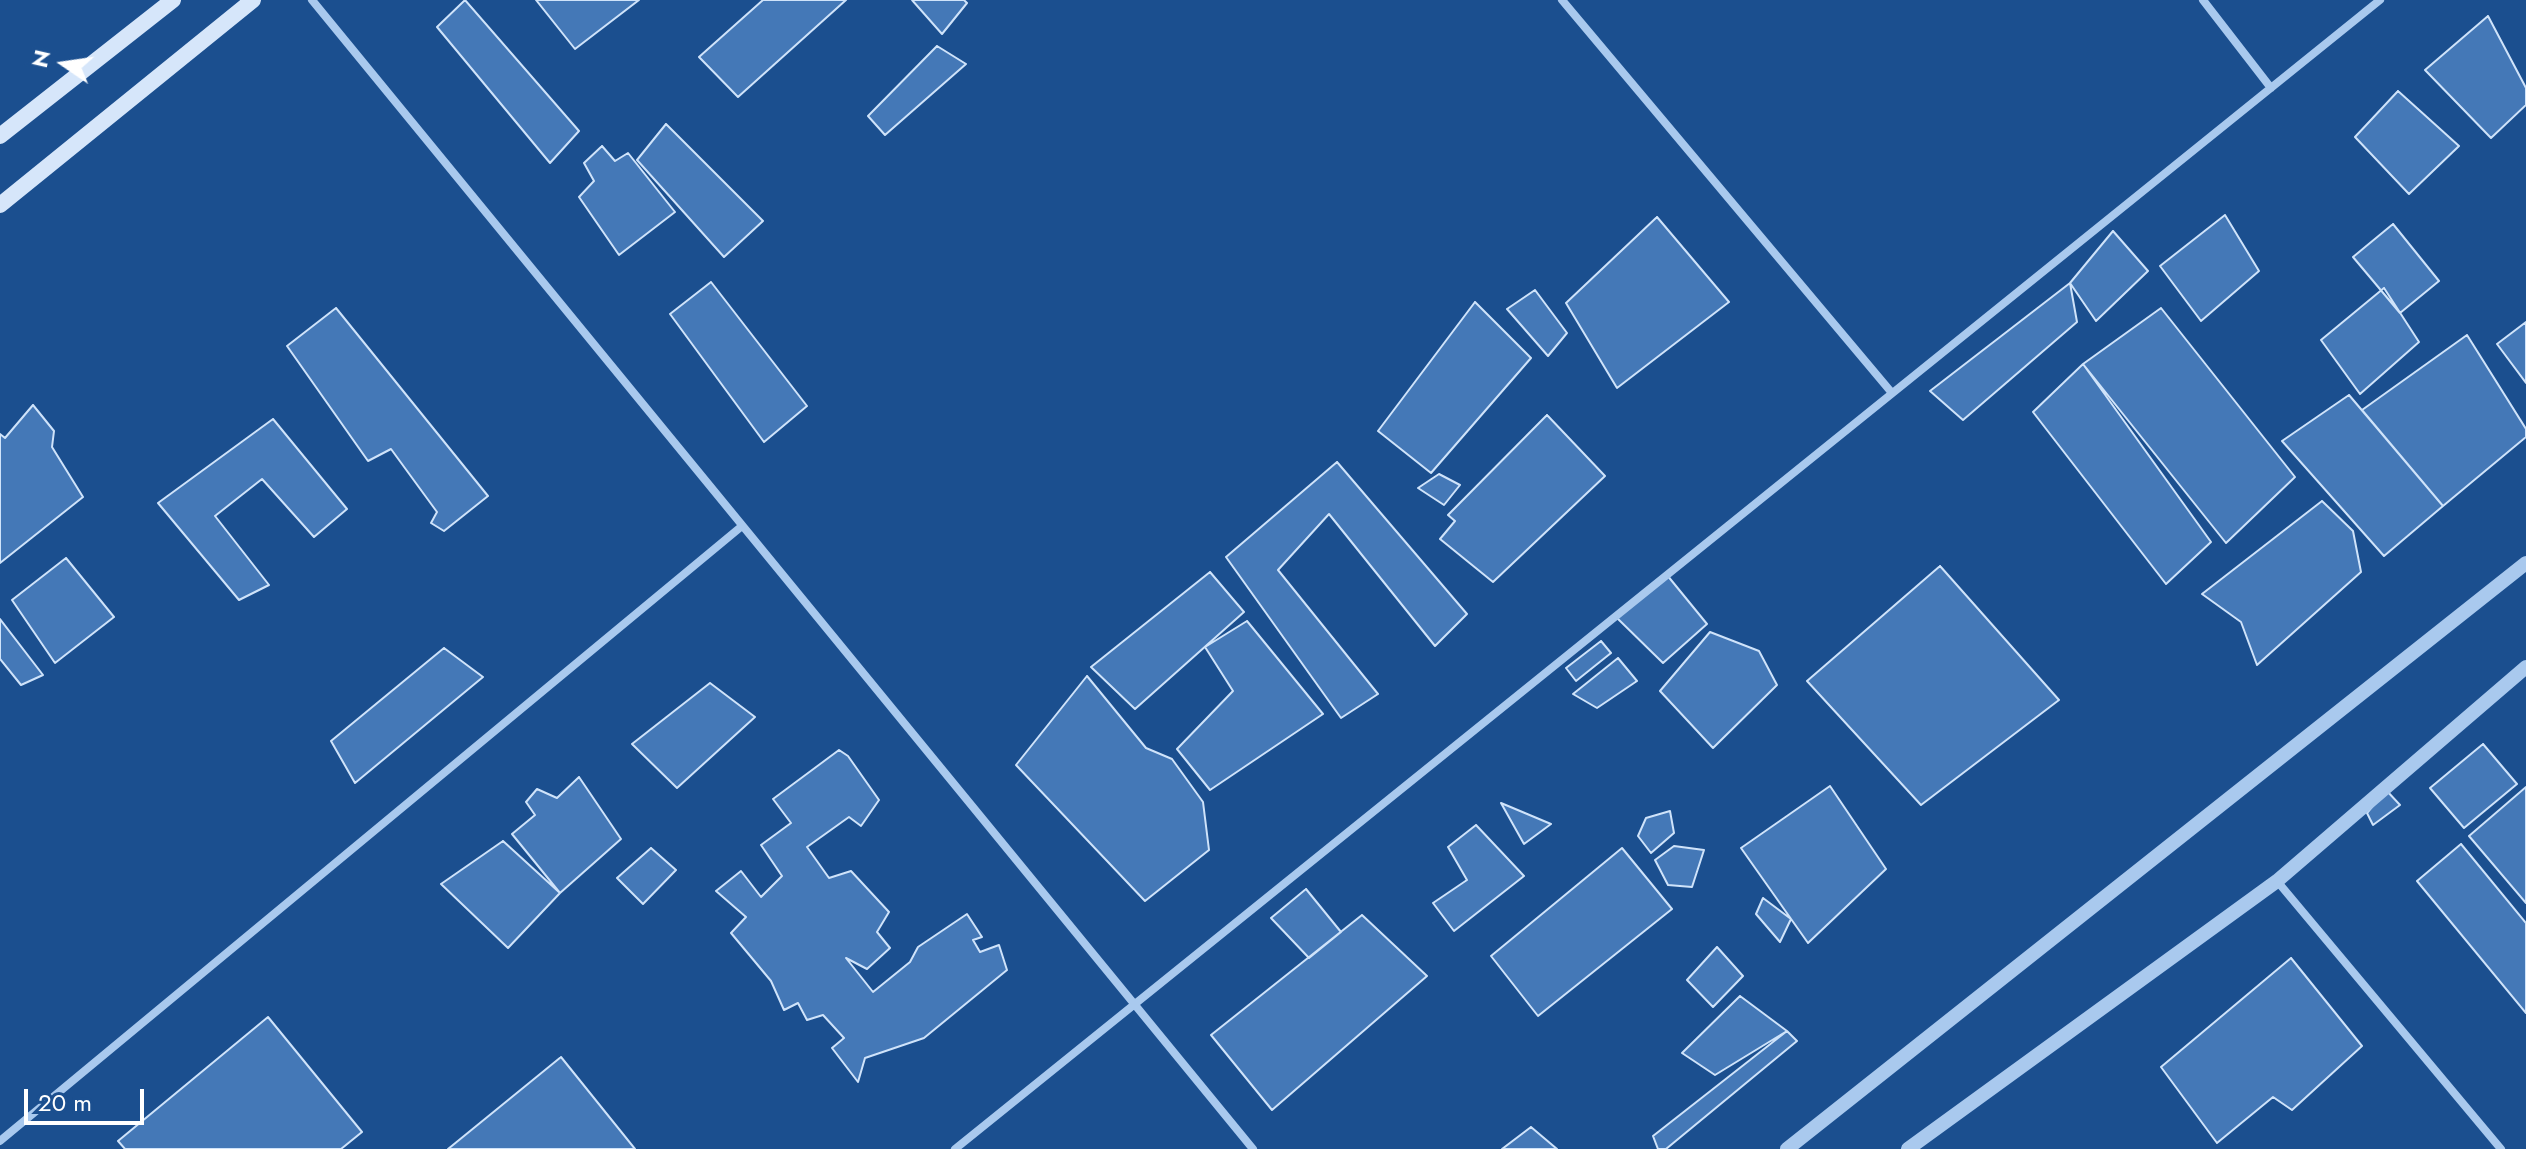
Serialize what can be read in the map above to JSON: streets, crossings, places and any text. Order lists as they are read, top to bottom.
{
  "scale_bar": "20 m",
  "north": "left"
}
